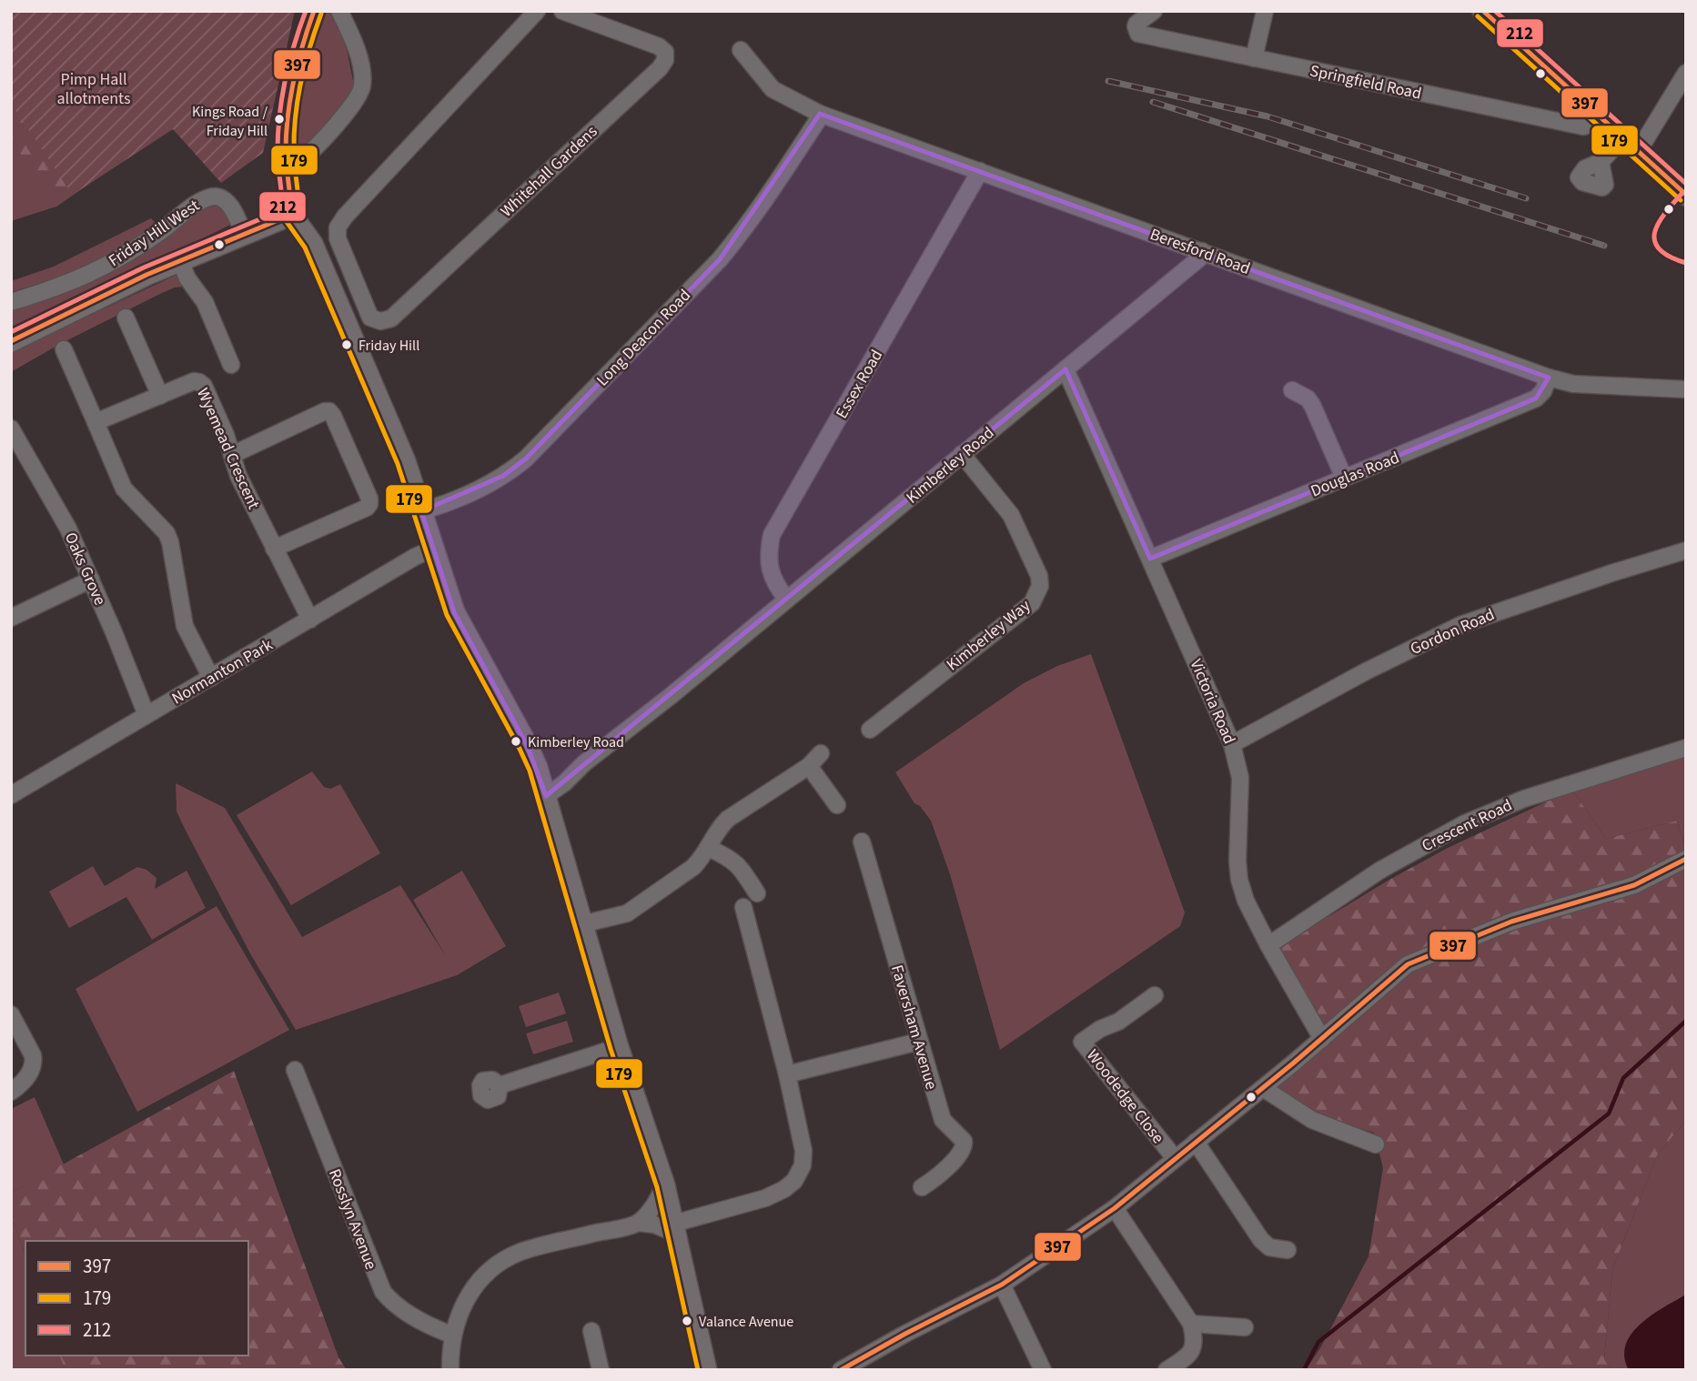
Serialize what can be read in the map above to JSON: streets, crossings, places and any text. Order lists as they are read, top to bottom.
{
  "streets": {
    "street": [
      "Springfield Road",
      "Whitehall Gardens",
      "Friday Hill West",
      "Beresford Road",
      "Long Deacon Road",
      "Essex Road",
      "Wyemead Crescent",
      "Kimberley Road",
      "Douglas Road",
      "Oaks Grove",
      "Gordon Road",
      "Kimberley Way",
      "Normanton Park",
      "Victoria Road",
      "Crescent Road",
      "Faversham Avenue",
      "Woodedge Close",
      "Rosslyn Avenue"
    ]
  },
  "crossings": [
    ["Beresford Road", "Long Deacon Road"],
    ["Beresford Road", "Essex Road"],
    ["Beresford Road", "Kimberley Road"],
    ["Beresford Road", "Douglas Road"],
    ["Essex Road", "Kimberley Road"],
    ["Wyemead Crescent", "Normanton Park"],
    ["Kimberley Road", "Kimberley Way"],
    ["Kimberley Road", "Victoria Road"],
    ["Douglas Road", "Victoria Road"],
    ["Oaks Grove", "Normanton Park"],
    ["Gordon Road", "Victoria Road"],
    ["Victoria Road", "Crescent Road"]
  ],
  "parks": ["Pimp Hall allotments"],
  "places": [
    "Kings Road / Friday Hill",
    "Friday Hill",
    "Kimberley Road",
    "Valance Avenue"
  ],
  "lines": ["transit line 397", "transit line 212", "transit line 179"],
  "legend": ["397", "179", "212"]
}
